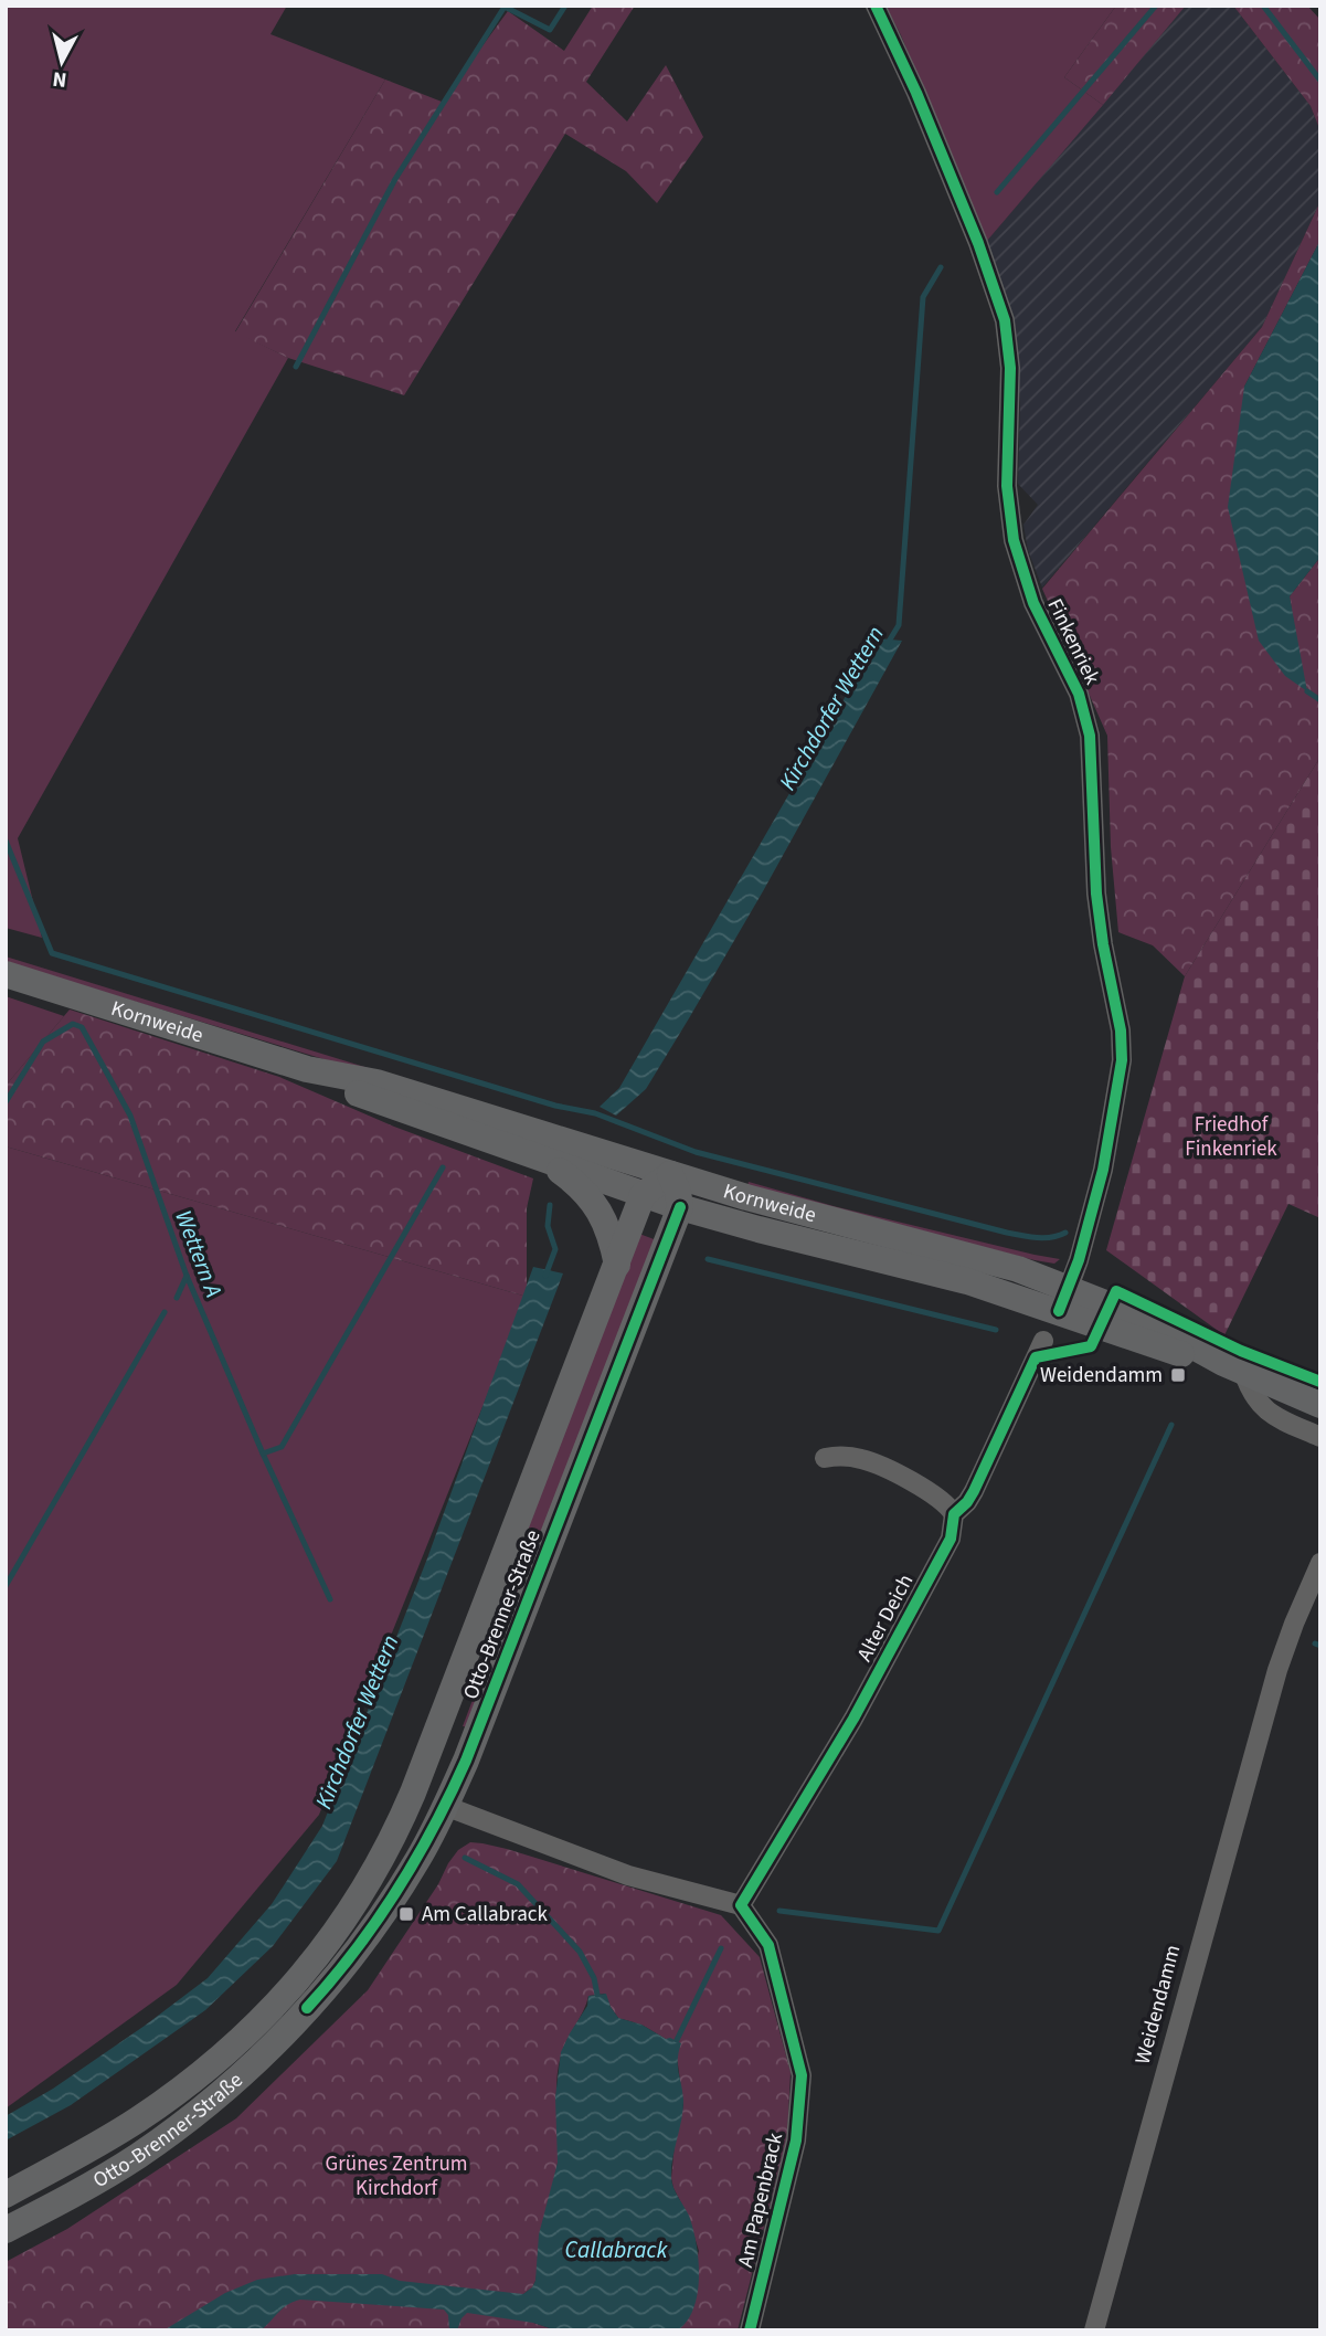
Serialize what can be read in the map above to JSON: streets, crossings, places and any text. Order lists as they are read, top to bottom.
{
  "streets": {
    "main road": ["Kornweide", "Otto-Brenner-Straße"],
    "street": [
      "Finkenriek",
      "Alter Deich",
      "Weidendamm",
      "Am Papenbrack"
    ]
  },
  "crossings": [
    ["Finkenriek", "Kornweide"],
    ["Kornweide", "Otto-Brenner-Straße"],
    ["Alter Deich", "Am Papenbrack"]
  ],
  "water": ["Kirchdorfer Wettern", "Wettern A", "Callabrack"],
  "parks": ["Friedhof Finkenriek", "Grünes Zentrum Kirchdorf"],
  "places": {
    "transit": ["Weidendamm", "Am Callabrack"]
  },
  "north": "bottom"
}
